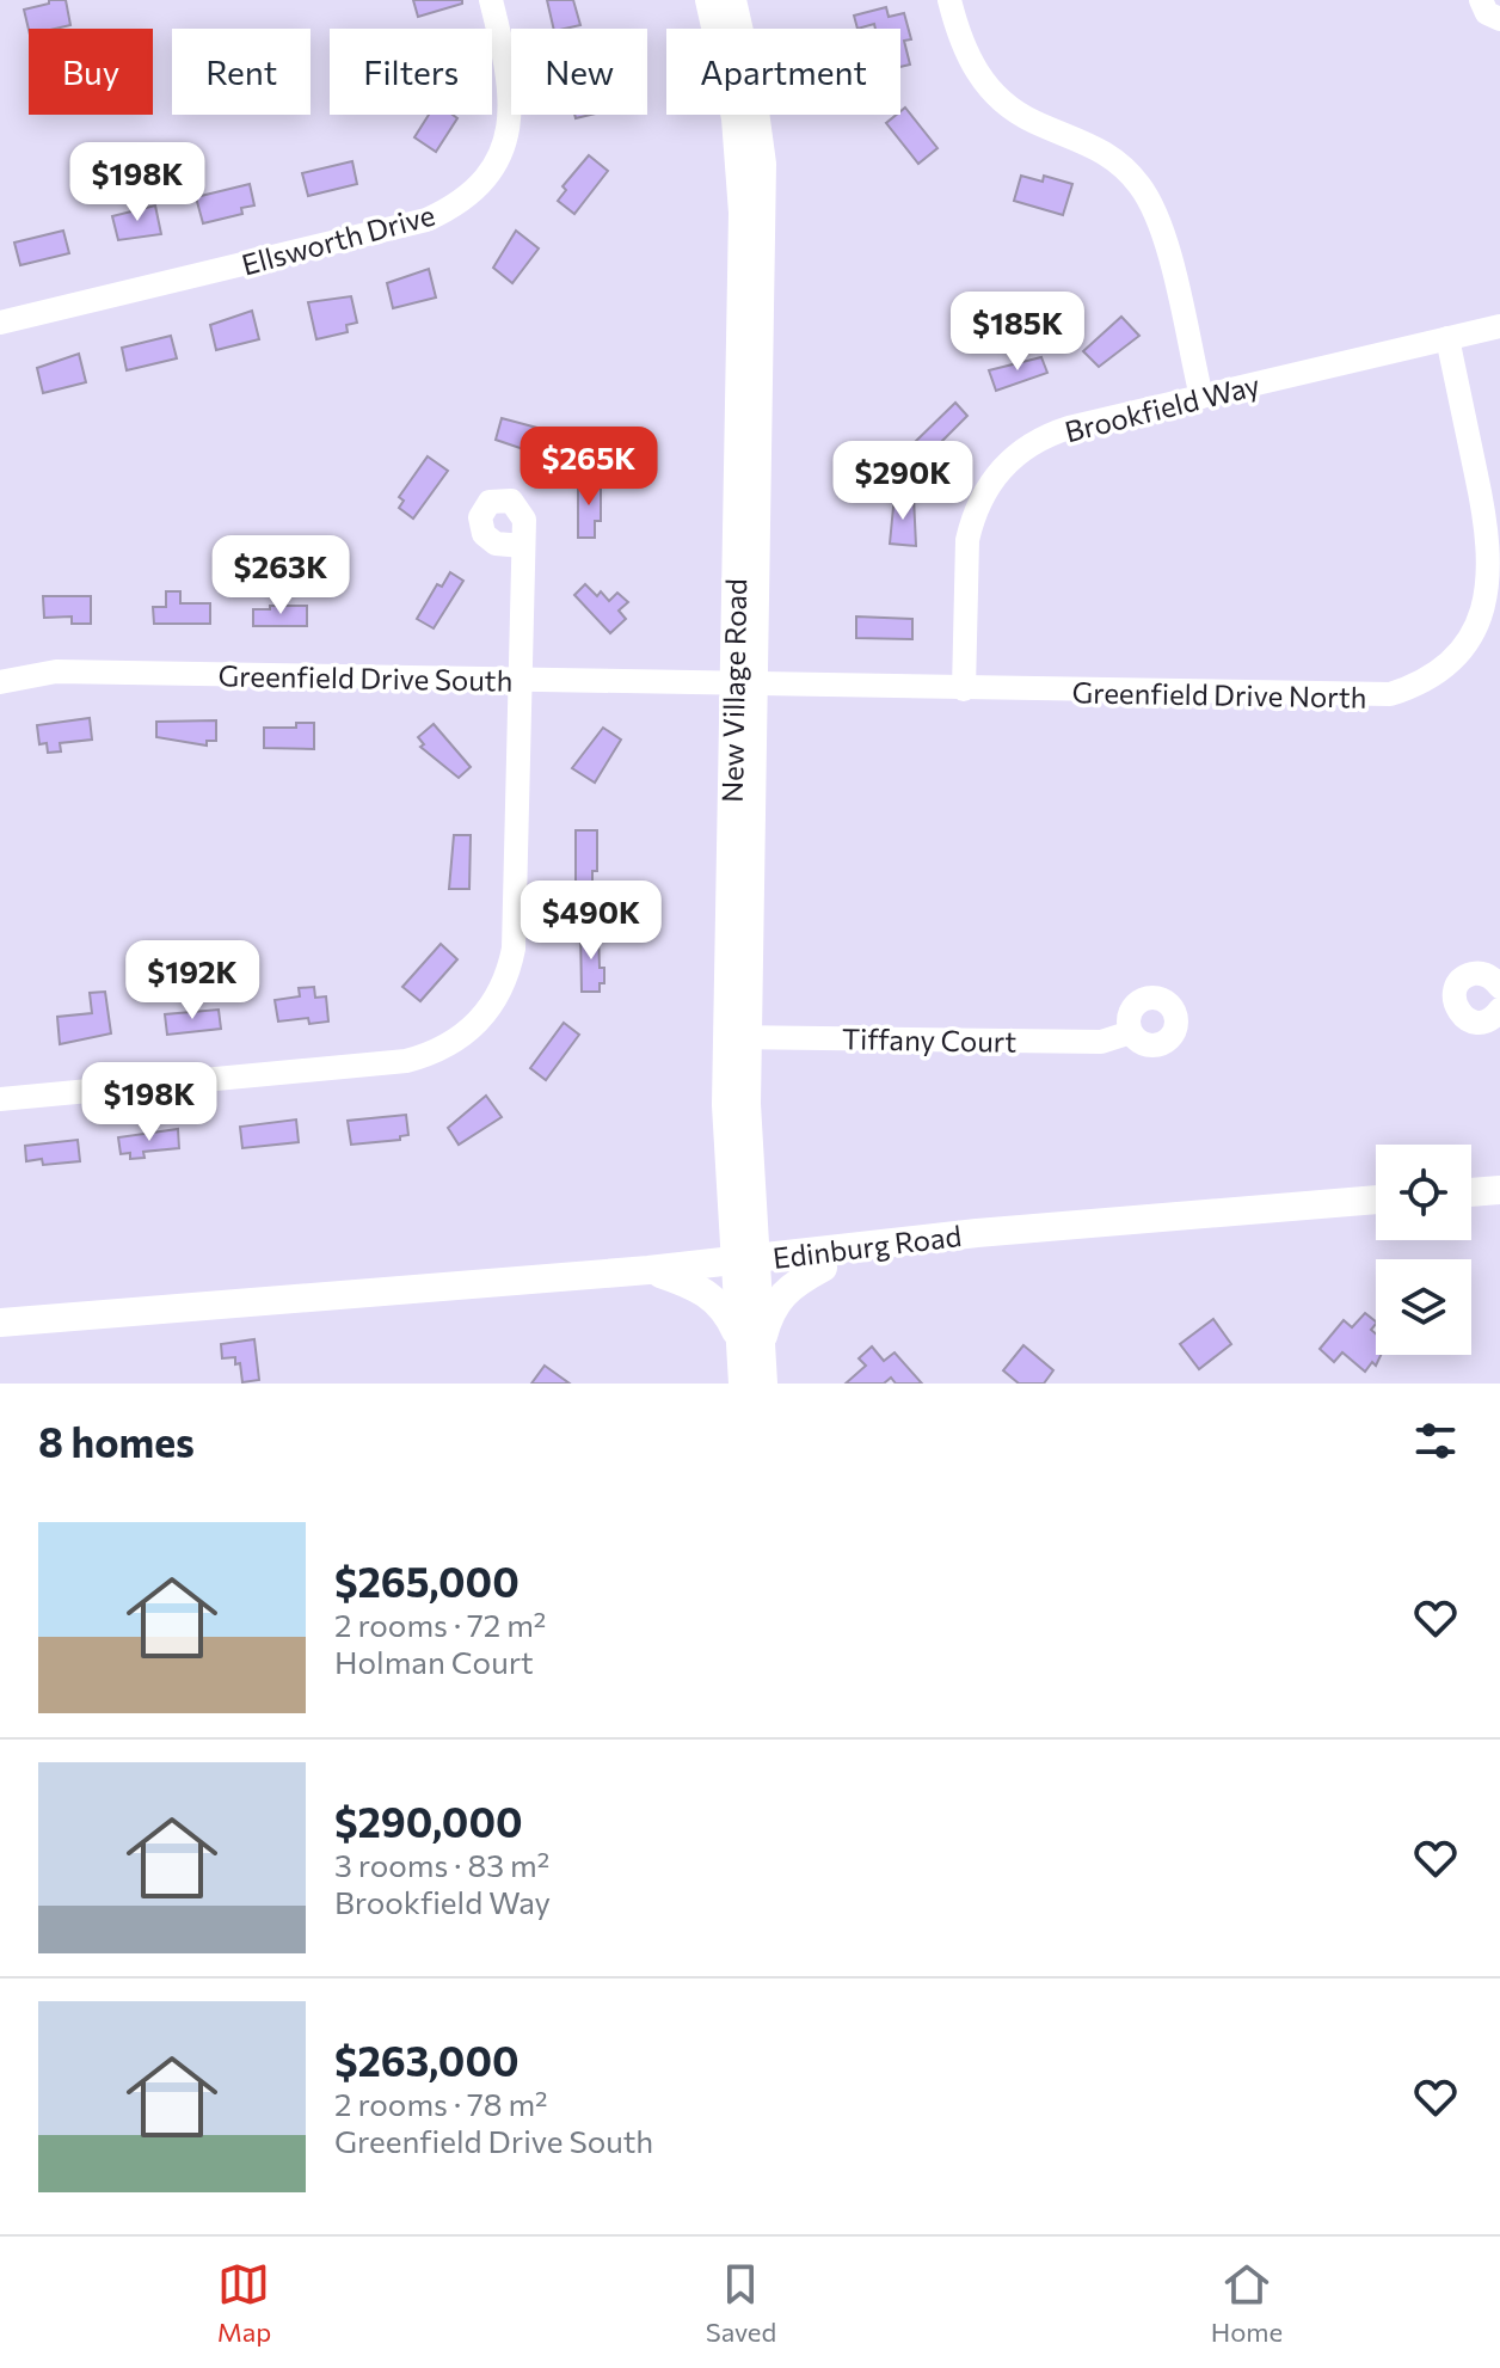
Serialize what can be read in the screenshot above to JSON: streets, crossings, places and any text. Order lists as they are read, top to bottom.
{
  "streets": {
    "main road": ["New Village Road", "Edinburg Road"],
    "street": [
      "Ellsworth Drive",
      "Brookfield Way",
      "Greenfield Drive South",
      "Greenfield Drive North",
      "Tiffany Court"
    ]
  },
  "crossings": [
    ["Brookfield Way", "Greenfield Drive North"],
    ["Greenfield Drive South", "New Village Road"],
    ["Greenfield Drive South", "Greenfield Drive North"],
    ["New Village Road", "Greenfield Drive North"],
    ["New Village Road", "Tiffany Court"],
    ["New Village Road", "Edinburg Road"]
  ],
  "page": {
    "chip": [
      "Buy",
      "Rent",
      "Filters",
      "New",
      "Apartment"
    ],
    "price": [
      "$198K",
      "$185K",
      "$265K",
      "$290K",
      "$263K",
      "$490K",
      "$192K",
      "$198K"
    ],
    "heading": "8 homes",
    "list": [
      {
        "name": "$265,000",
        "note": "2 rooms · 72 m² · Holman Court"
      },
      {
        "name": "$290,000",
        "note": "3 rooms · 83 m² · Brookfield Way"
      },
      {
        "name": "$263,000",
        "note": "2 rooms · 78 m² · Greenfield Drive South"
      }
    ],
    "tabs": ["Map", "Saved", "Home"]
  }
}
